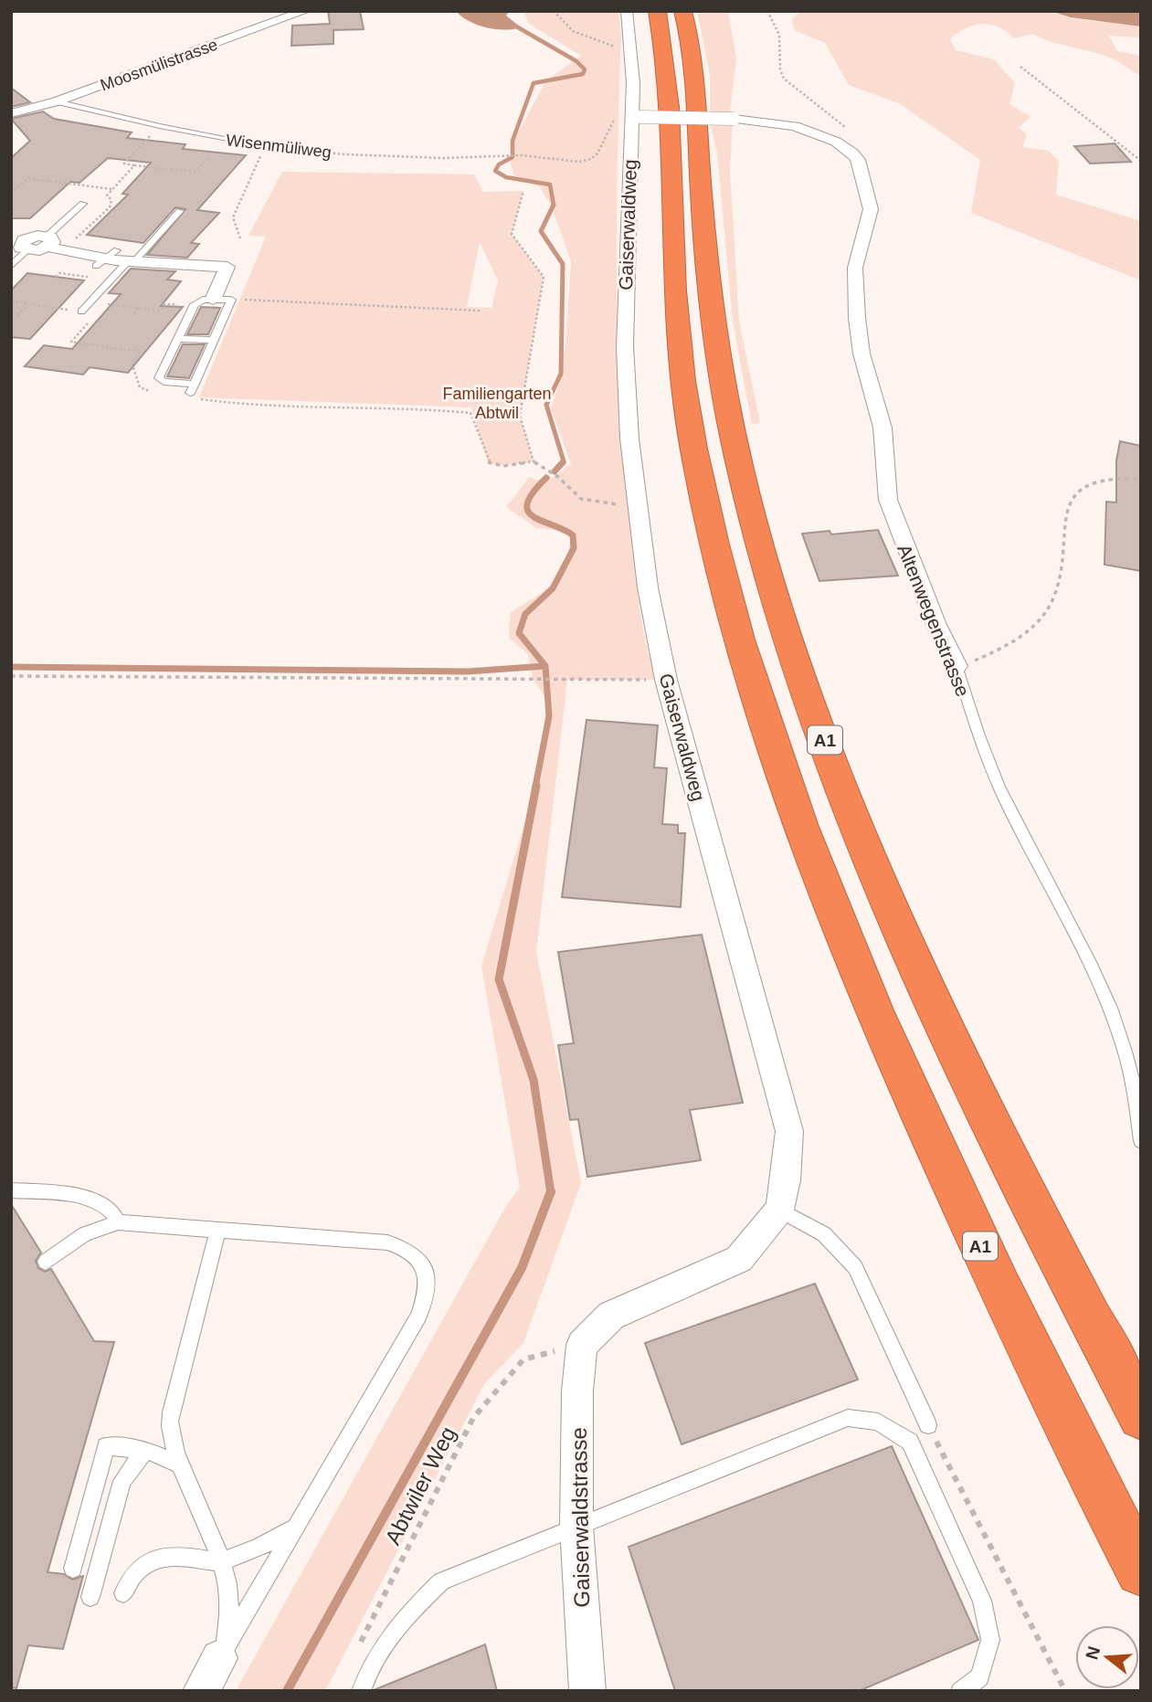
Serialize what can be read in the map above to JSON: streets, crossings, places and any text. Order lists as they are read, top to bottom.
{
  "streets": {
    "highway": ["A1"],
    "street": [
      "Moosmülistrasse",
      "Gaiserwaldweg",
      "Altenwegenstrasse",
      "Gaiserwaldstrasse"
    ],
    "lane": ["Wisenmüliweg"],
    "path": ["Abtwiler Weg"]
  },
  "crossings": [
    ["Moosmülistrasse", "Wisenmüliweg"],
    ["Wisenmüliweg", "Gaiserwaldweg"],
    ["Gaiserwaldweg", "Abtwiler Weg"],
    ["Gaiserwaldweg", "Gaiserwaldstrasse"],
    ["Abtwiler Weg", "Gaiserwaldstrasse"]
  ],
  "parks": ["Familiengarten Abtwil"],
  "north": "left"
}
